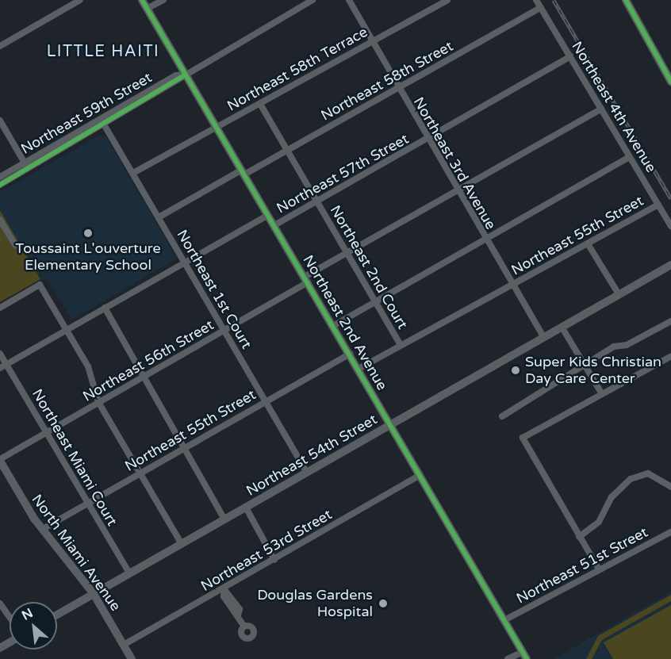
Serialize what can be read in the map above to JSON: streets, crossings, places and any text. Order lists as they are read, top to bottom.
{
  "streets": {
    "main road": ["Northeast 2nd Avenue", "Northeast 54th Street", "North Miami Avenue"],
    "street": [
      "Northeast 58th Terrace",
      "Northeast 58th Street",
      "Northeast 4th Avenue",
      "Northeast 59th Street",
      "Northeast 3rd Avenue",
      "Northeast 57th Street",
      "Northeast 55th Street",
      "Northeast 2nd Court",
      "Northeast 1st Court",
      "Northeast 56th Street",
      "Northeast Miami Court",
      "Northeast 53rd Street",
      "Northeast 51st Street"
    ]
  },
  "crossings": [
    ["Northeast 58th Terrace", "Northeast 3rd Avenue"],
    ["Northeast 58th Terrace", "Northeast 2nd Court"],
    ["Northeast 58th Terrace", "Northeast 1st Court"],
    ["Northeast 58th Terrace", "Northeast 2nd Avenue"],
    ["Northeast 58th Street", "Northeast 4th Avenue"],
    ["Northeast 58th Street", "Northeast 3rd Avenue"],
    ["Northeast 58th Street", "Northeast 2nd Court"],
    ["Northeast 58th Street", "Northeast 1st Court"],
    ["Northeast 58th Street", "Northeast 2nd Avenue"],
    ["Northeast 4th Avenue", "Northeast 57th Street"],
    ["Northeast 4th Avenue", "Northeast 55th Street"],
    ["Northeast 4th Avenue", "Northeast 56th Street"],
    ["Northeast 59th Street", "Northeast 1st Court"],
    ["Northeast 59th Street", "Northeast 2nd Avenue"],
    ["Northeast 3rd Avenue", "Northeast 57th Street"],
    ["Northeast 3rd Avenue", "Northeast 55th Street"],
    ["Northeast 3rd Avenue", "Northeast 56th Street"],
    ["Northeast 3rd Avenue", "Northeast 54th Street"],
    ["Northeast 57th Street", "Northeast 2nd Court"],
    ["Northeast 57th Street", "Northeast 1st Court"],
    ["Northeast 57th Street", "Northeast 2nd Avenue"],
    ["Northeast 57th Street", "Northeast Miami Court"],
    ["Northeast 55th Street", "Northeast 2nd Court"],
    ["Northeast 55th Street", "Northeast 1st Court"],
    ["Northeast 55th Street", "Northeast 2nd Avenue"],
    ["Northeast 55th Street", "Northeast Miami Court"],
    ["Northeast 55th Street", "North Miami Avenue"],
    ["Northeast 2nd Court", "Northeast 56th Street"],
    ["Northeast 1st Court", "Northeast 56th Street"],
    ["Northeast 1st Court", "Northeast 54th Street"],
    ["Northeast 2nd Avenue", "Northeast 56th Street"],
    ["Northeast 2nd Avenue", "Northeast 54th Street"],
    ["Northeast 2nd Avenue", "Northeast 53rd Street"],
    ["Northeast 2nd Avenue", "Northeast 51st Street"],
    ["Northeast 56th Street", "Northeast Miami Court"],
    ["Northeast 56th Street", "North Miami Avenue"],
    ["Northeast 54th Street", "Northeast Miami Court"],
    ["Northeast 54th Street", "North Miami Avenue"],
    ["Northeast 53rd Street", "North Miami Avenue"]
  ],
  "districts": ["LITTLE HAITI"],
  "places": ["Toussaint L'ouverture Elementary School", "Super Kids Christian Day Care Center", "Douglas Gardens Hospital"],
  "north": "top left"
}
